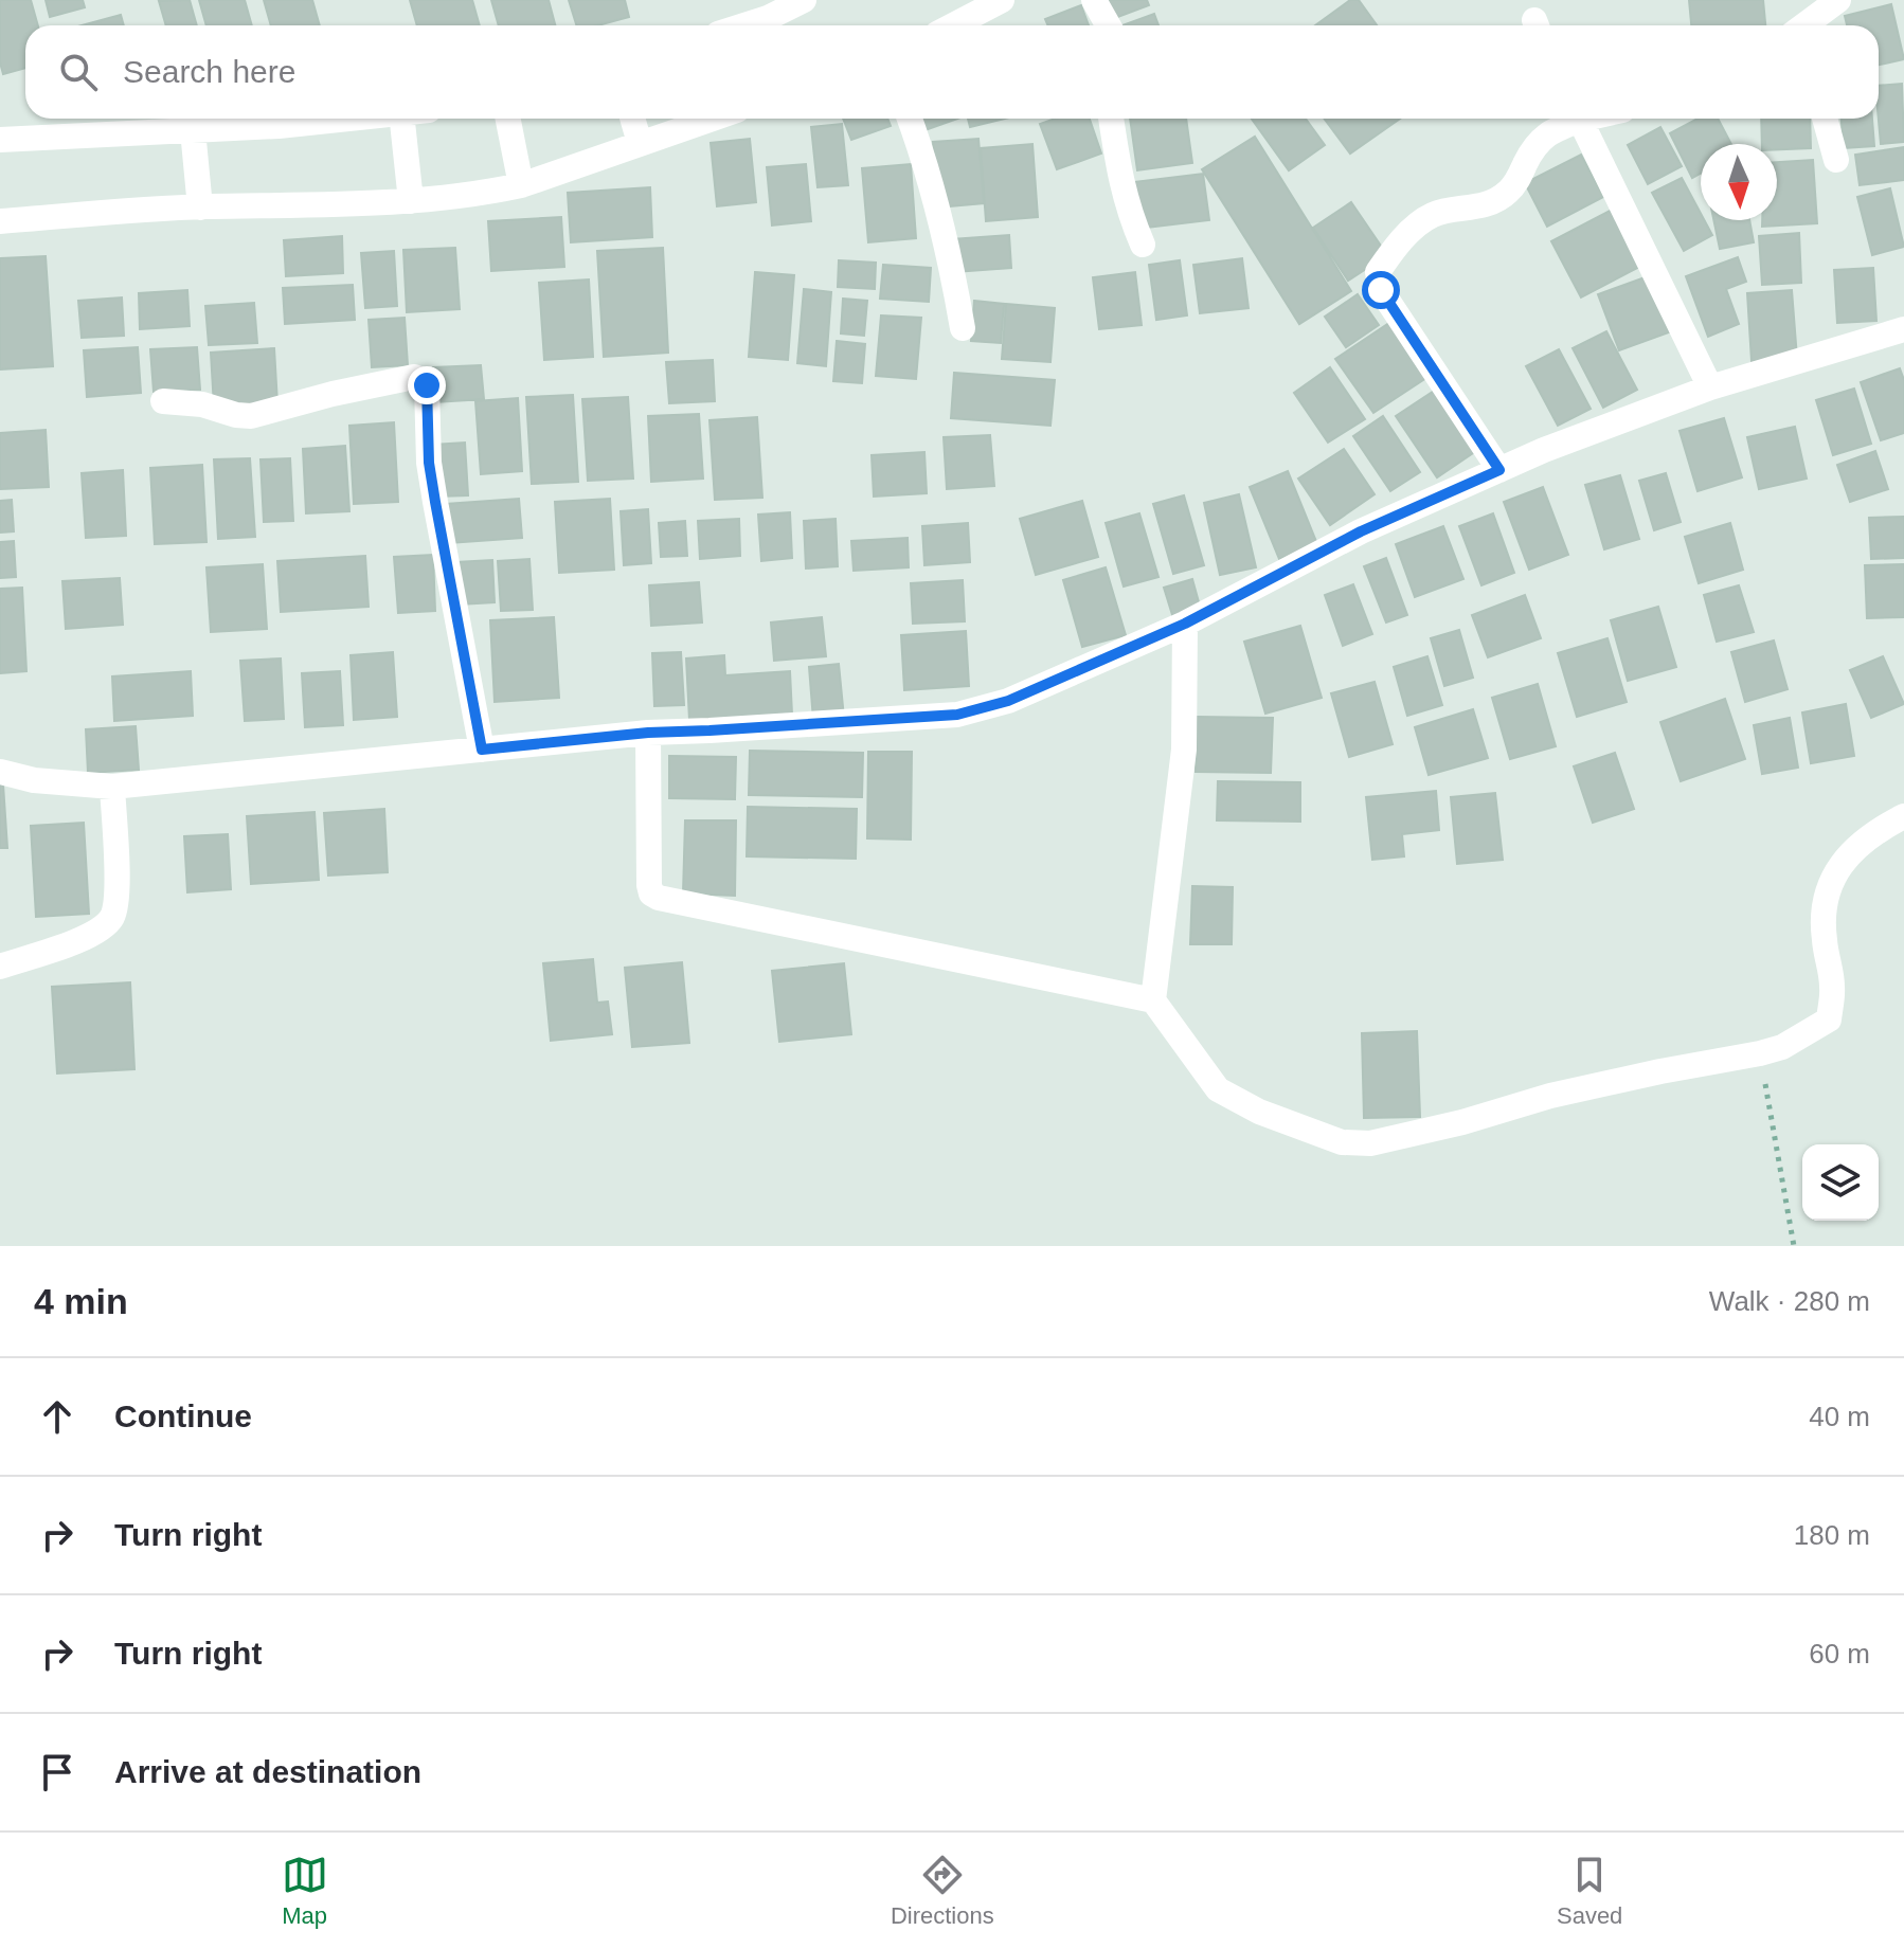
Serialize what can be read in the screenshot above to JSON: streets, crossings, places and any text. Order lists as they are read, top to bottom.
{
  "north": "bottom",
  "page": {
    "search": "Search here",
    "heading": ["4 min", "Walk · 280 m"],
    "list": [
      ["Continue", "40 m"],
      ["Turn right", "180 m"],
      ["Turn right", "60 m"],
      "Arrive at destination"
    ],
    "nav": ["Map", "Directions", "Saved"]
  }
}
